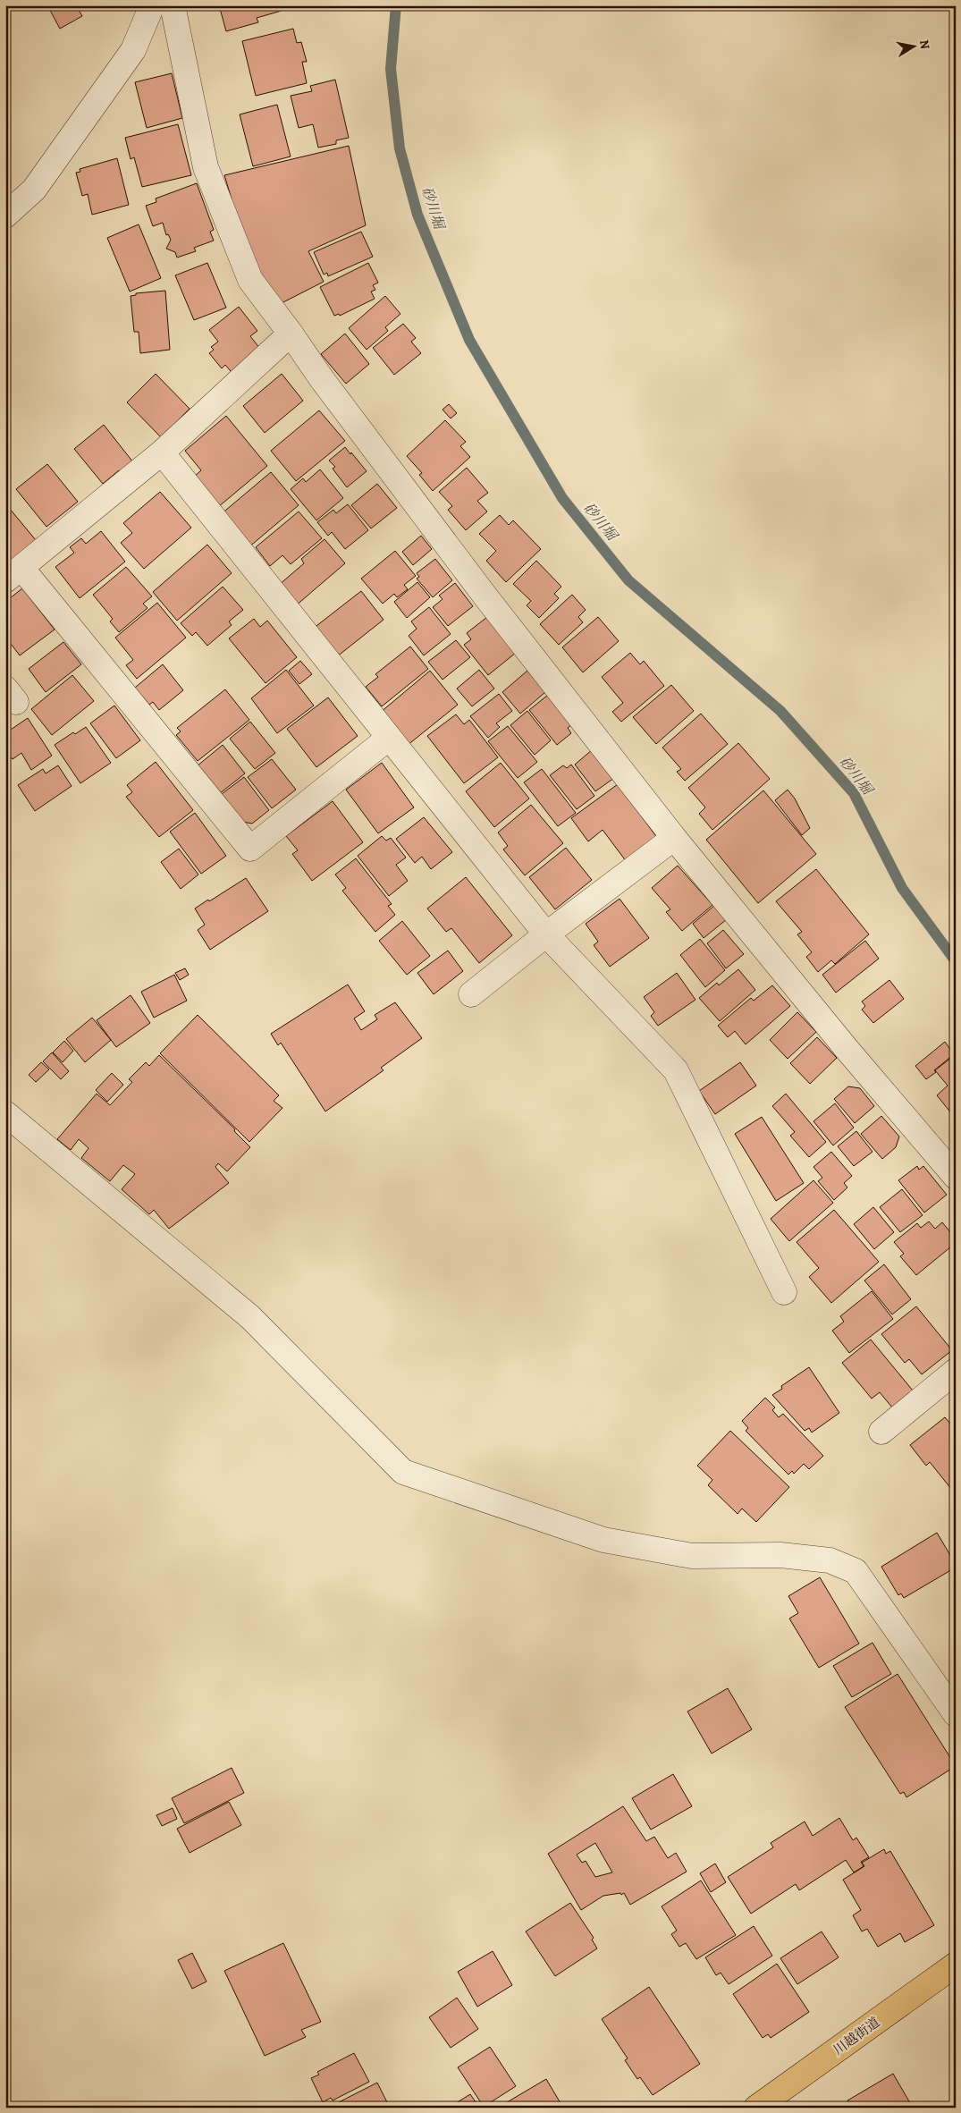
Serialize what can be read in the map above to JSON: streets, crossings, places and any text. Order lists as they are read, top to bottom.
{
  "streets": {
    "highway": ["川越街道"]
  },
  "water": ["砂川堀"],
  "north": "right"
}
